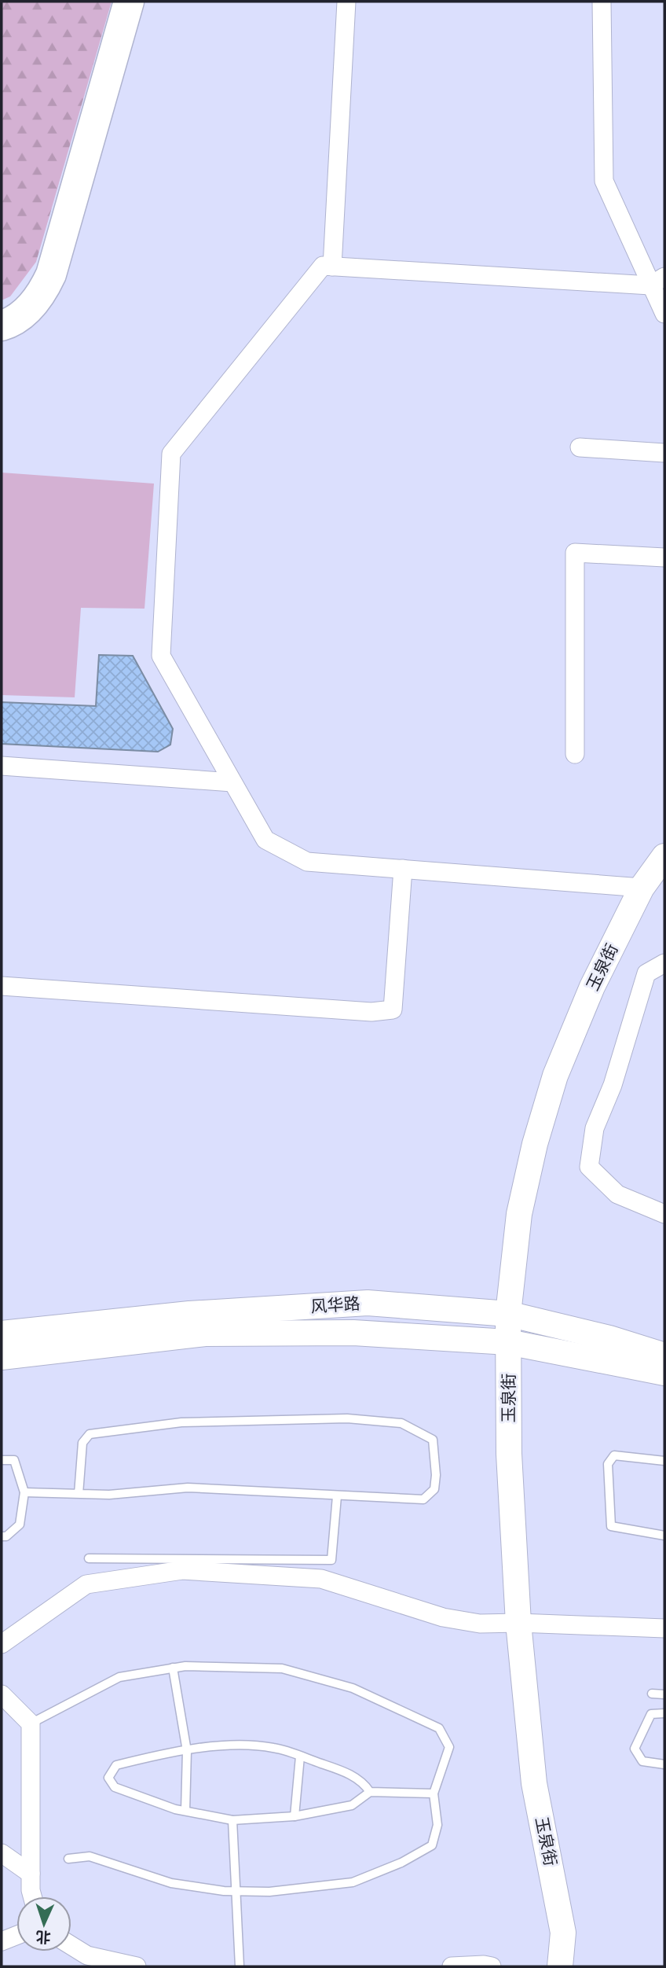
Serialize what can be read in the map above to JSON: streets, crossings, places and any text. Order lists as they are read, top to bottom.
{
  "streets": {
    "street": ["玉泉街", "风华路"]
  },
  "crossings": [
    ["玉泉街", "风华路"]
  ],
  "north": "bottom"
}
